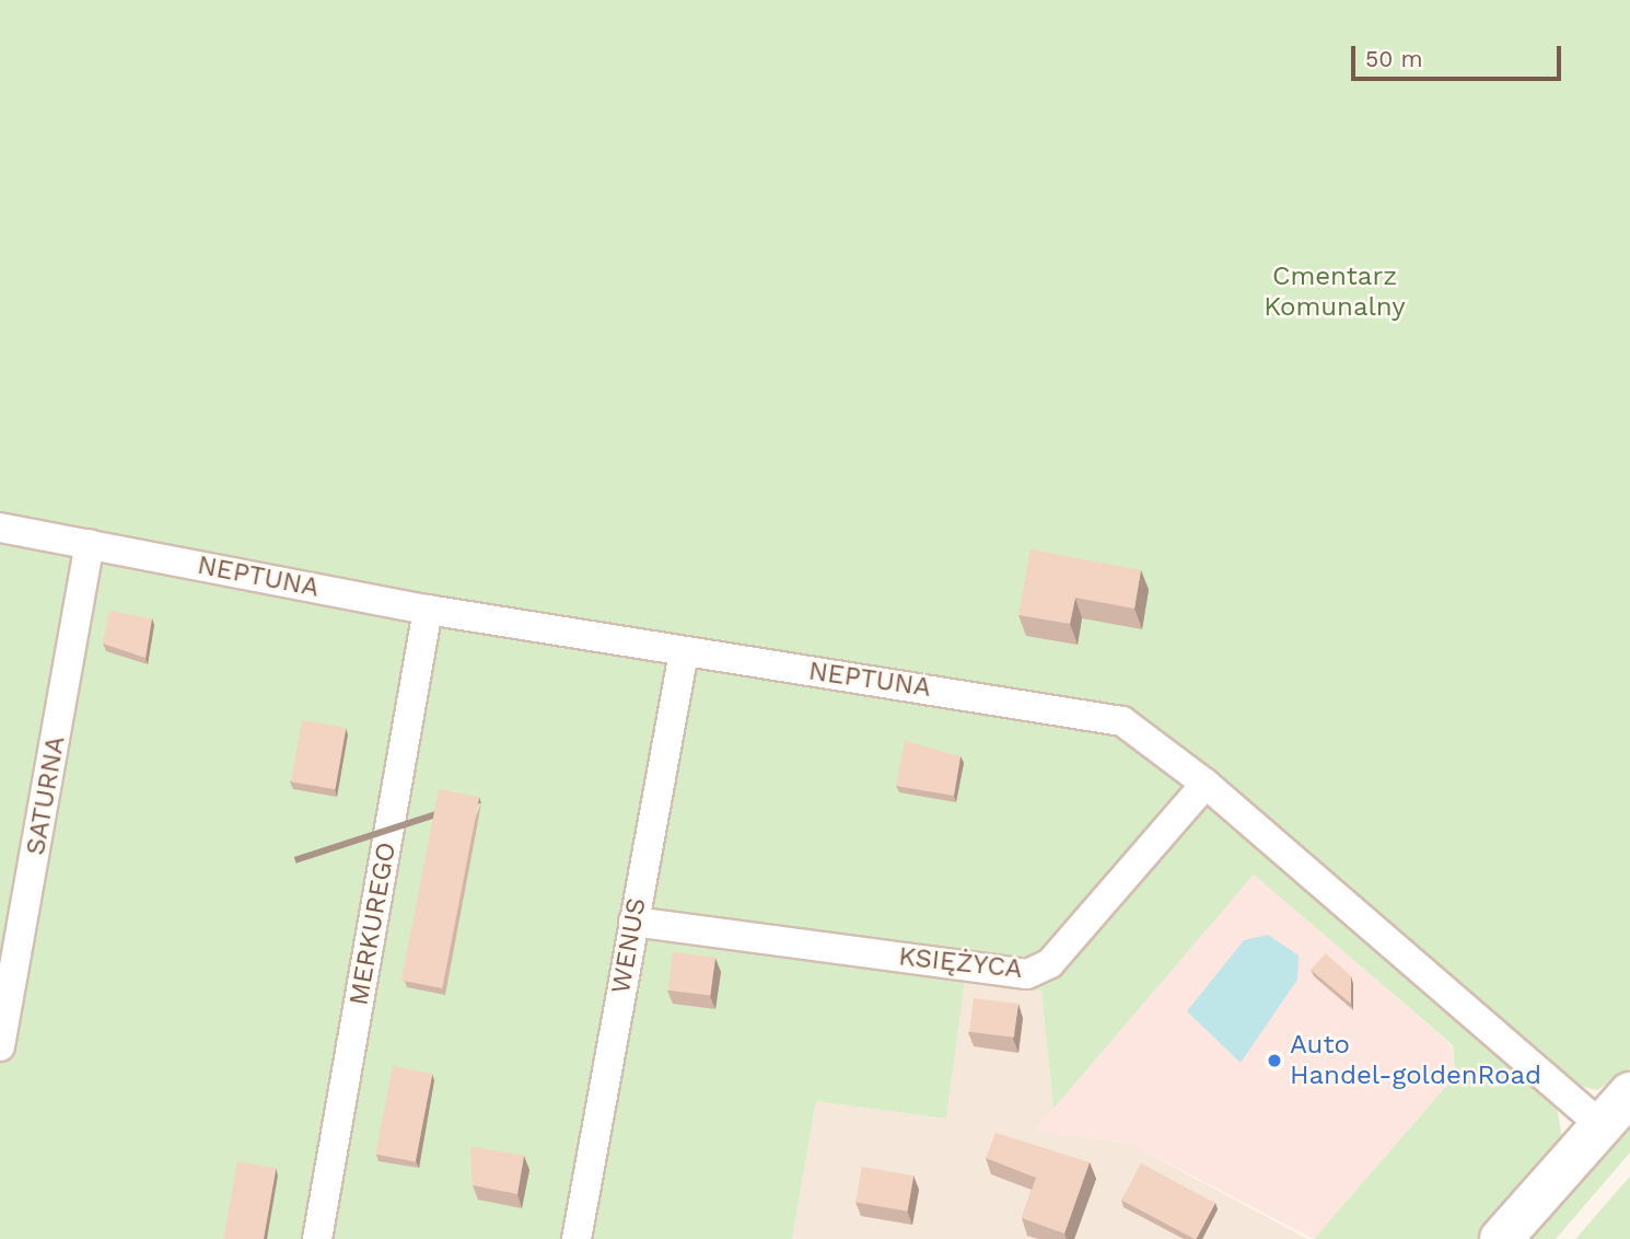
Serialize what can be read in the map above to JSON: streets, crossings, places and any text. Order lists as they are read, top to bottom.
{
  "streets": {
    "street": [
      "NEPTUNA",
      "SATURNA",
      "MERKUREGO",
      "WENUS",
      "KSIĘŻYCA"
    ]
  },
  "crossings": [
    ["NEPTUNA", "SATURNA"],
    ["NEPTUNA", "MERKUREGO"],
    ["NEPTUNA", "WENUS"],
    ["NEPTUNA", "KSIĘŻYCA"],
    ["WENUS", "KSIĘŻYCA"]
  ],
  "parks": ["Cmentarz Komunalny"],
  "places": ["Auto Handel-goldenRoad"],
  "scale_bar": "50 m"
}
